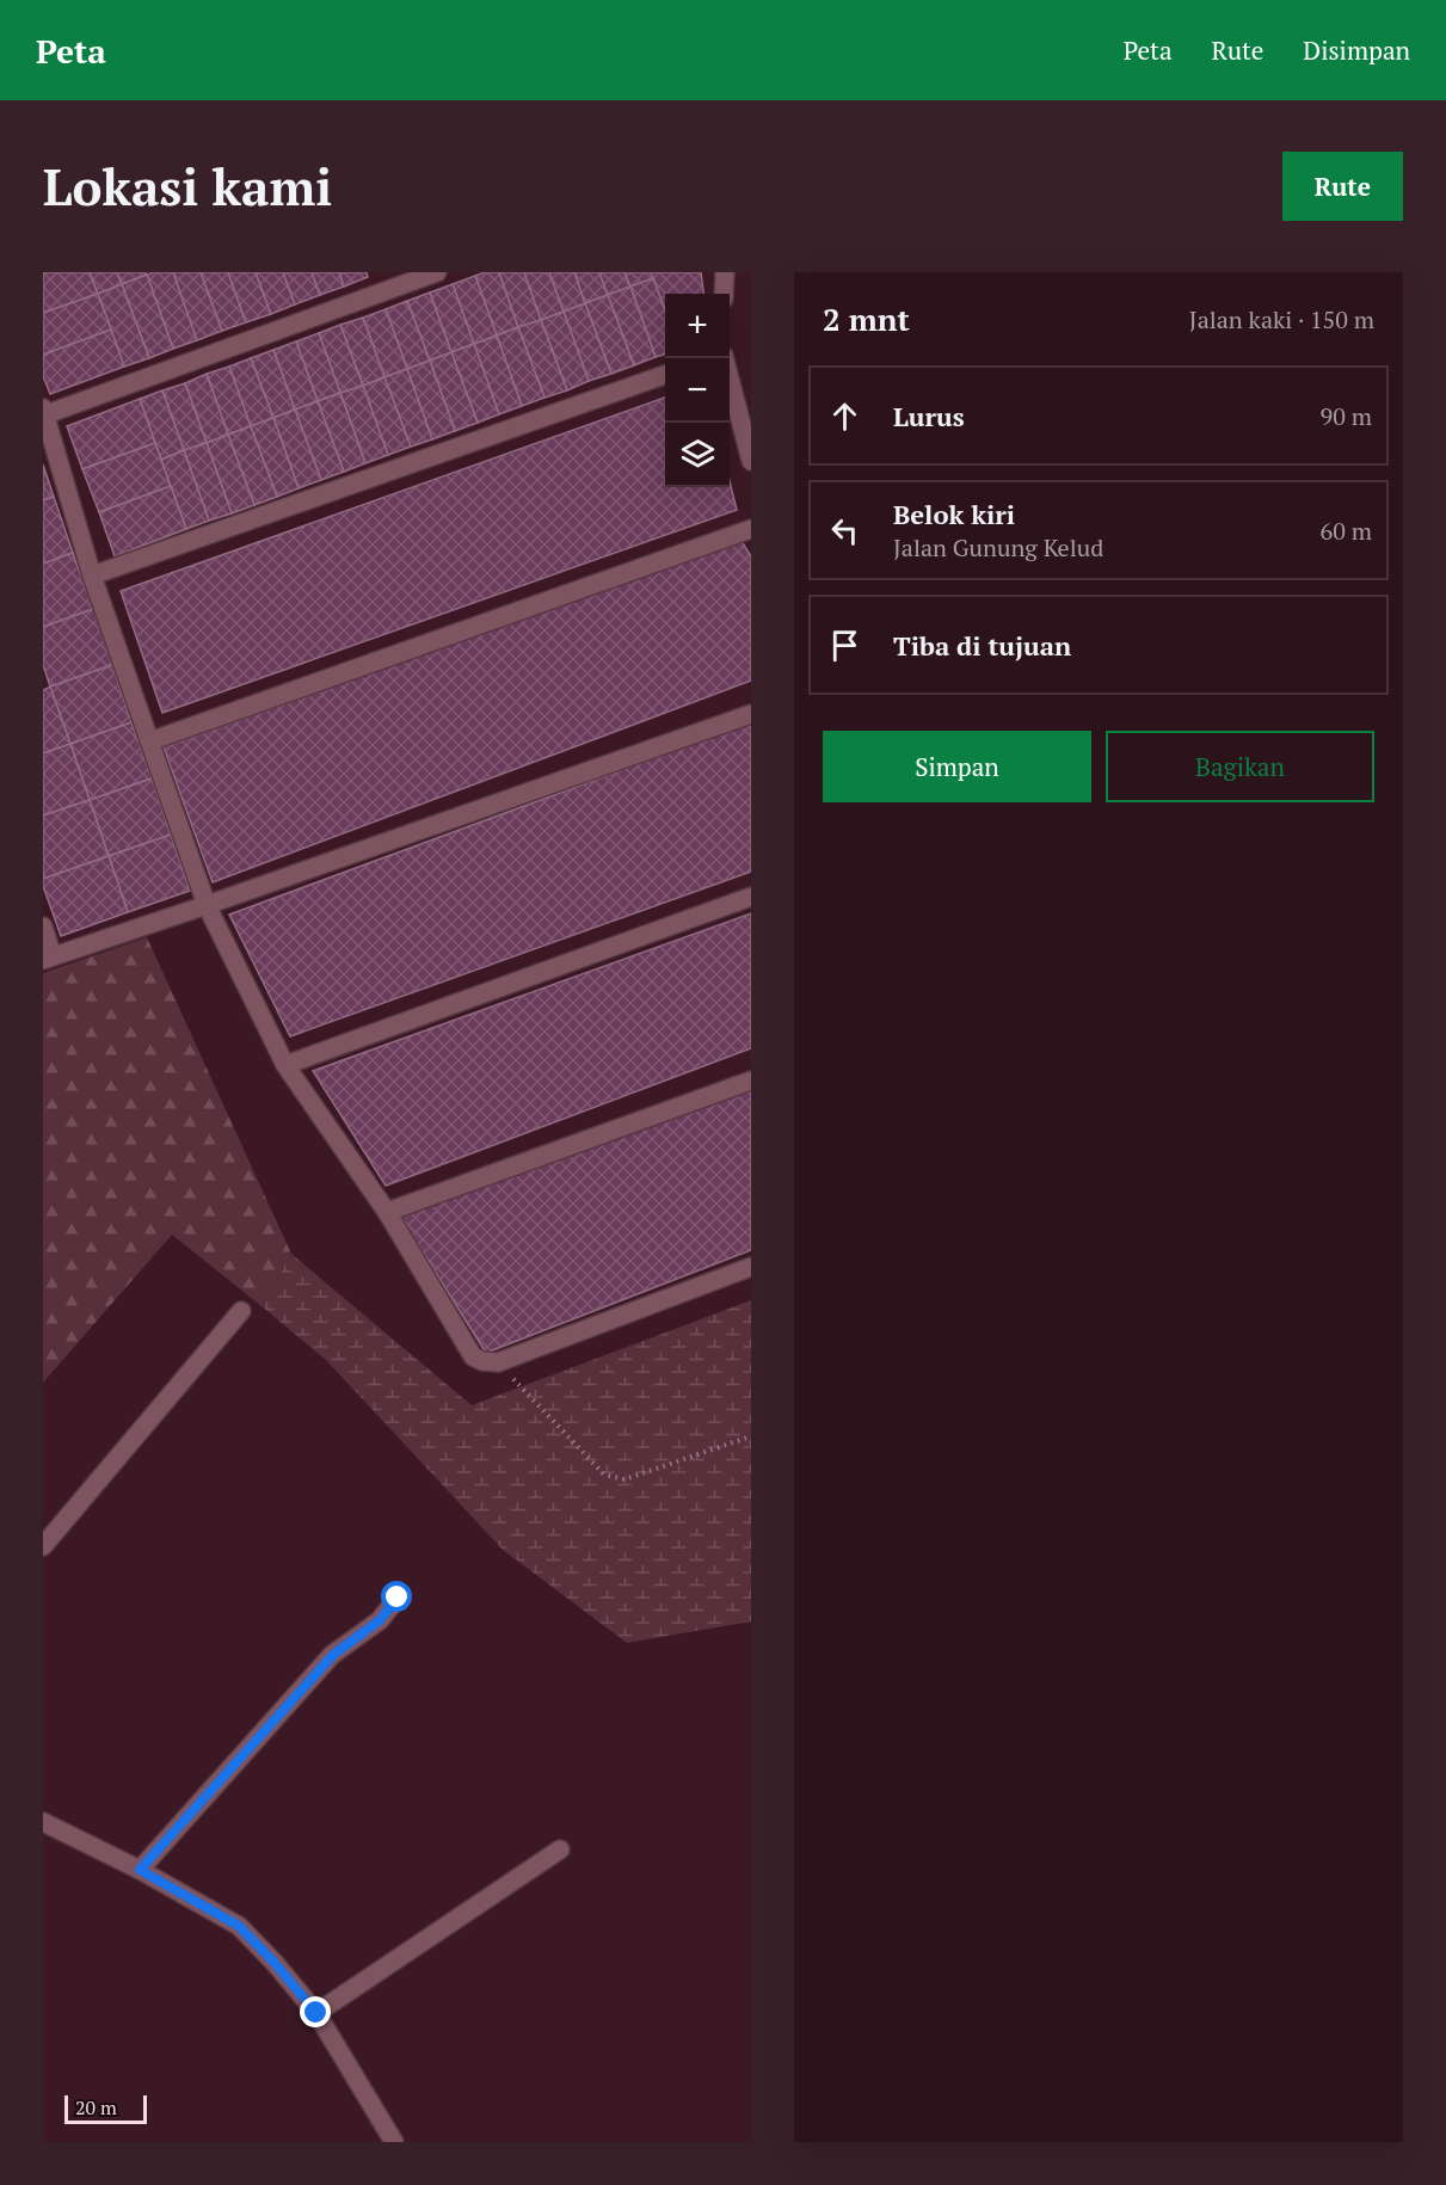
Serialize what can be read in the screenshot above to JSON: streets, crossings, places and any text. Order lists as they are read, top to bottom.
{
  "scale_bar": "20 m",
  "page": {
    "header": "Peta",
    "nav": ["Peta", "Rute", "Disimpan"],
    "buttons": [
      "Rute",
      ["Simpan", "Bagikan"]
    ],
    "title": "Lokasi kami",
    "heading": ["2 mnt", "Jalan kaki · 150 m"],
    "map_buttons": ["+", "−"],
    "list": [
      ["Lurus", "90 m"],
      ["Belok kiri", "Jalan Gunung Kelud", "60 m"],
      "Tiba di tujuan"
    ],
    "scale": "20 m"
  }
}
